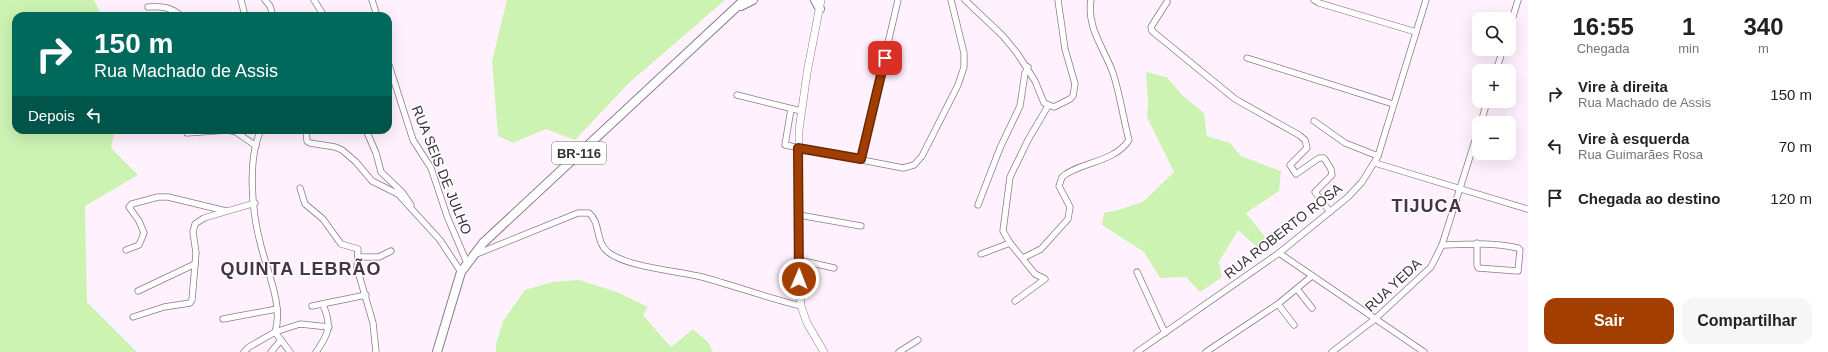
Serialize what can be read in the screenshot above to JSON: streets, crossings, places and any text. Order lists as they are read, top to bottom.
{
  "streets": {
    "highway": ["BR-116"],
    "street": ["RUA SEIS DE JULHO", "RUA ROBERTO ROSA", "RUA YEDA"]
  },
  "crossings": [
    ["BR-116", "RUA SEIS DE JULHO"]
  ],
  "districts": ["TIJUCA", "QUINTA LEBRÃO"],
  "page": {
    "eta": [
      "16:55",
      "Chegada",
      "1",
      "min",
      "340",
      "m"
    ],
    "map_buttons": ["+", "−"],
    "turn": ["150 m", "Rua Machado de Assis"],
    "list": [
      {
        "name": "Vire à direita",
        "note": "Rua Machado de Assis",
        "value": "150 m"
      },
      {
        "name": "Vire à esquerda",
        "note": "Rua Guimarães Rosa",
        "value": "70 m"
      },
      {
        "name": "Chegada ao destino",
        "value": "120 m"
      }
    ],
    "then": "Depois",
    "buttons": ["Sair", "Compartilhar"]
  }
}
